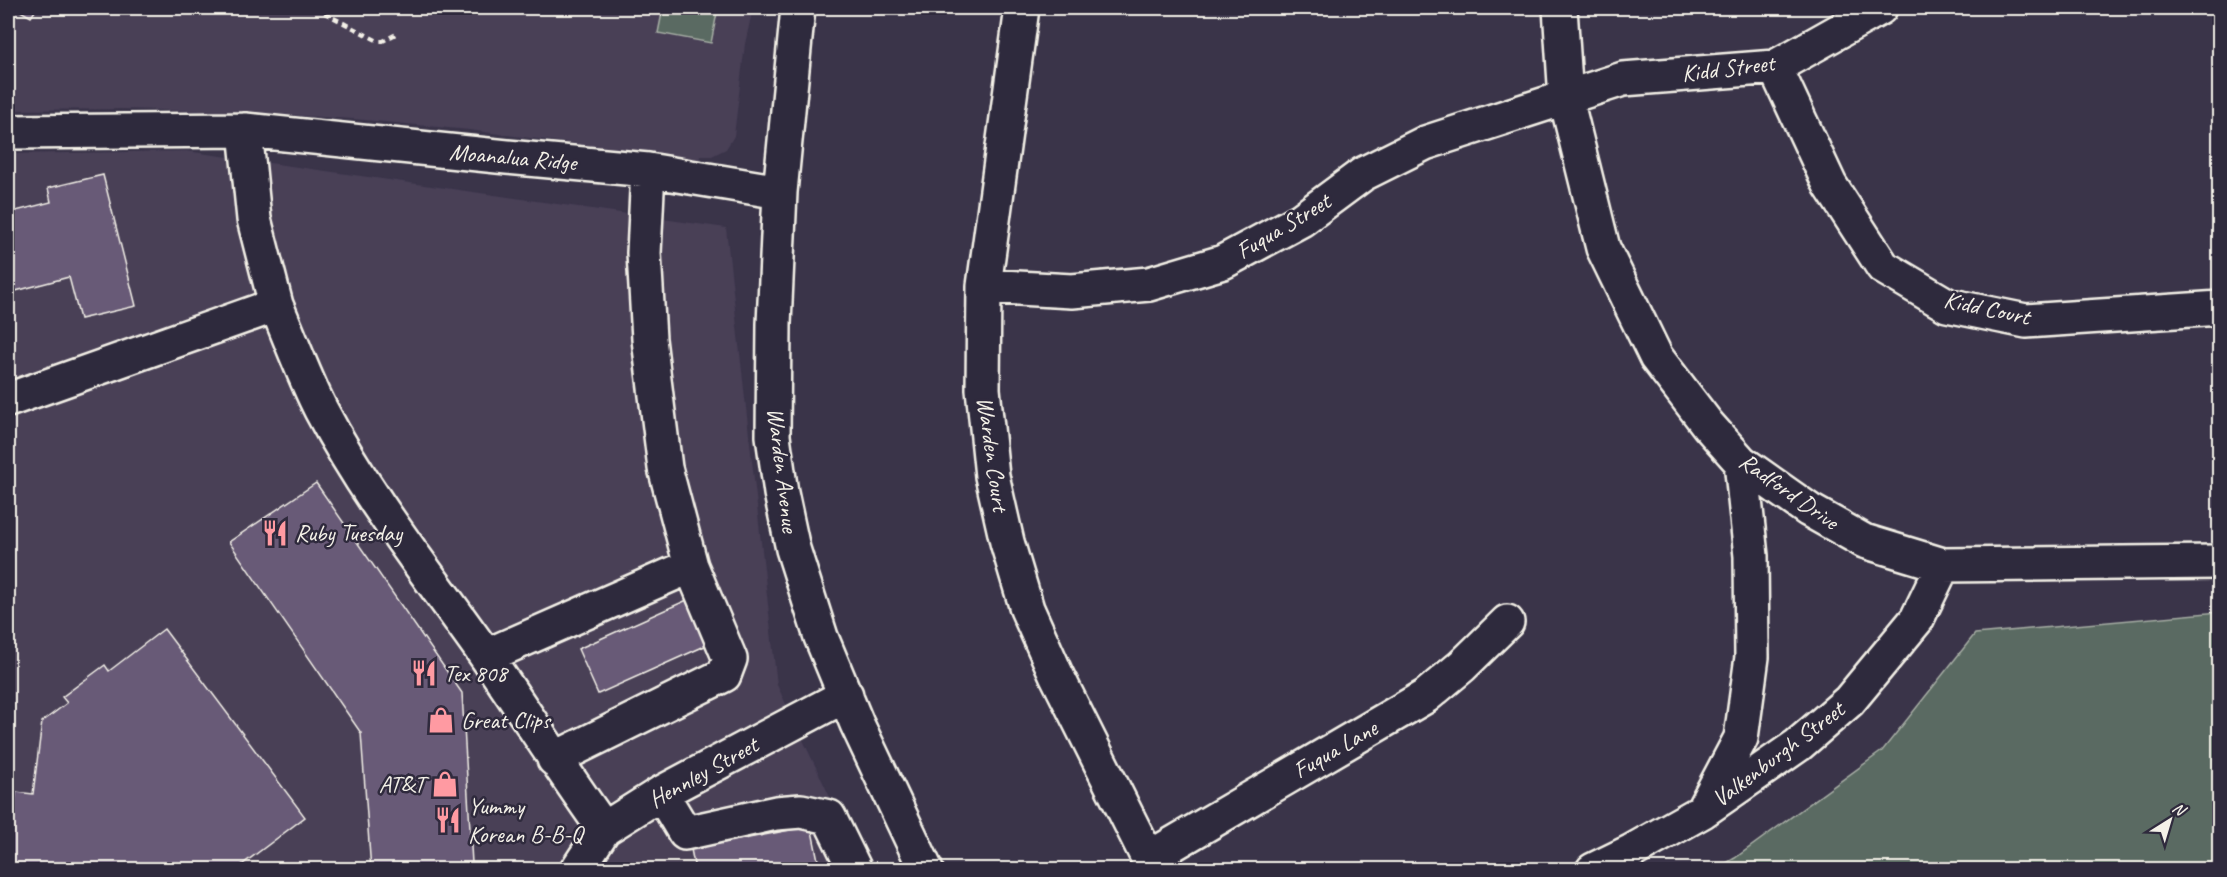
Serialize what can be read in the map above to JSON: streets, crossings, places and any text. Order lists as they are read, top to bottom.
{
  "streets": {
    "street": [
      "Kidd Street",
      "Moanalua Ridge",
      "Fuqua Street",
      "Kidd Court",
      "Warden Court",
      "Warden Avenue",
      "Radford Drive",
      "Fuqua Lane",
      "Valkenburgh Street",
      "Hennley Street"
    ]
  },
  "crossings": [
    ["Kidd Street", "Fuqua Street"],
    ["Kidd Street", "Kidd Court"],
    ["Kidd Street", "Radford Drive"],
    ["Moanalua Ridge", "Warden Avenue"],
    ["Fuqua Street", "Warden Court"],
    ["Fuqua Street", "Radford Drive"],
    ["Warden Court", "Fuqua Lane"],
    ["Warden Avenue", "Hennley Street"],
    ["Radford Drive", "Valkenburgh Street"]
  ],
  "places": {
    "restaurant": ["Ruby Tuesday", "Tex 808", "Yummy Korean B-B-Q"],
    "shop": ["Great Clips", "AT&T"]
  },
  "north": "top right"
}
